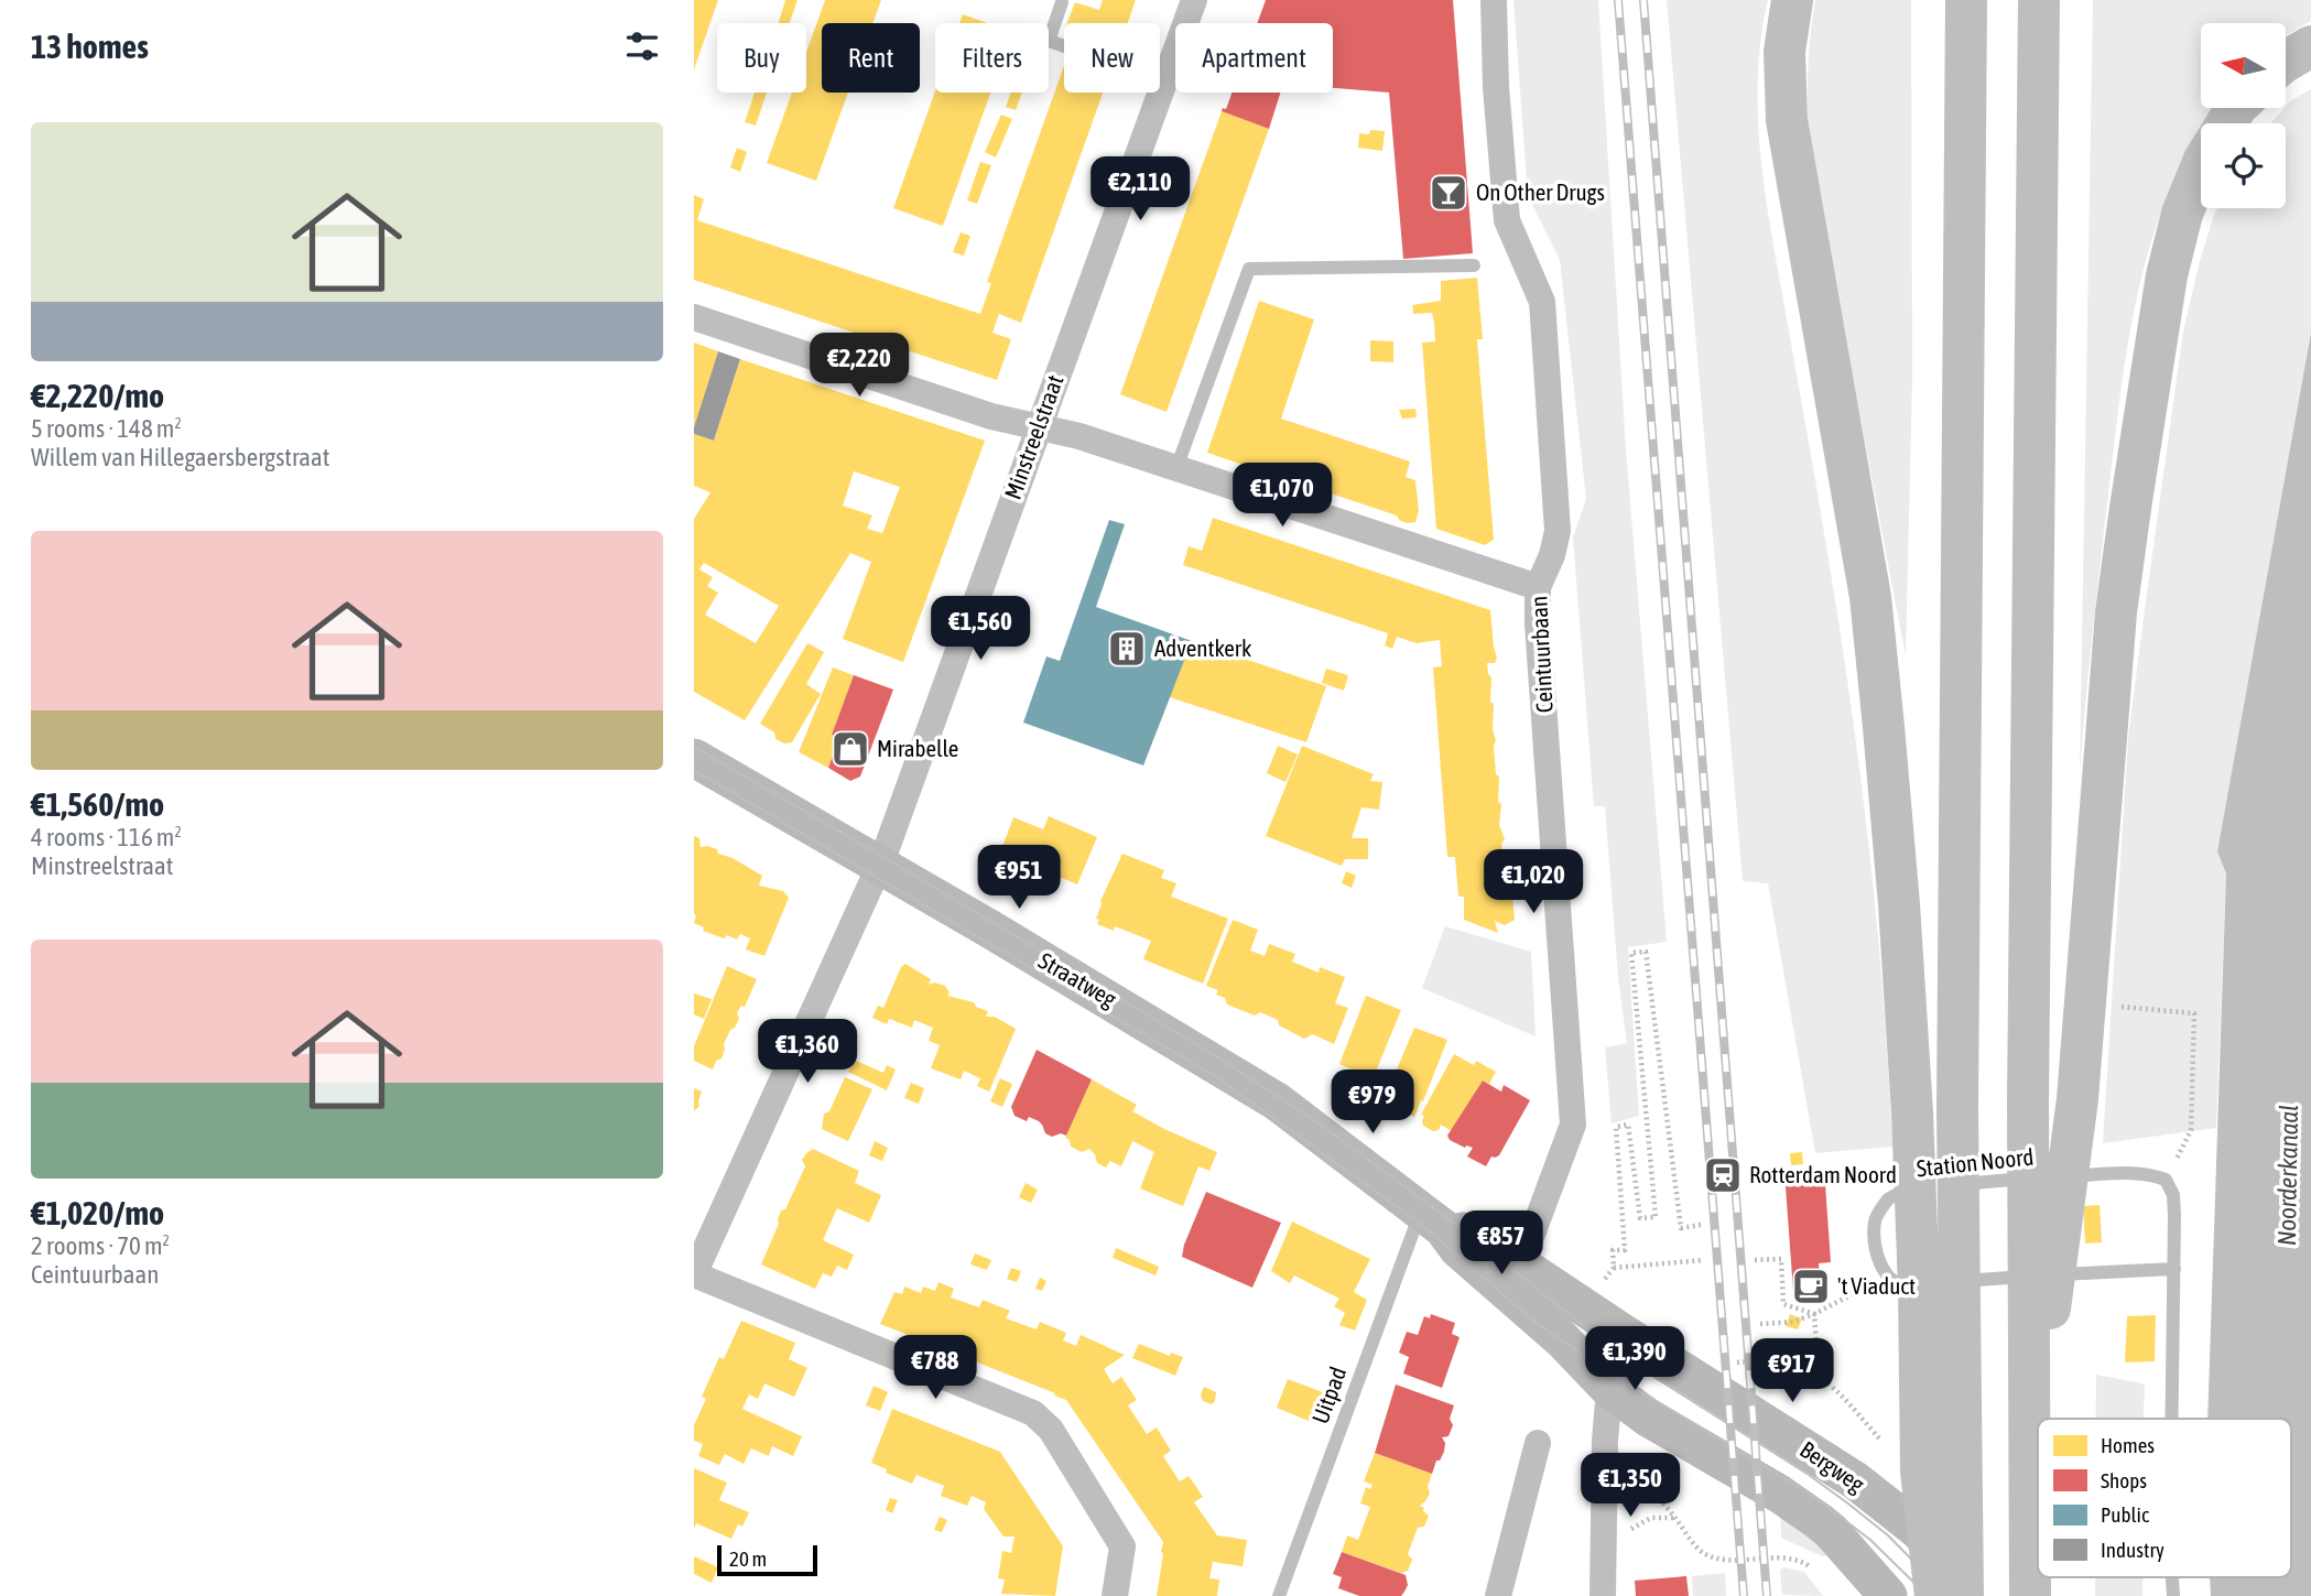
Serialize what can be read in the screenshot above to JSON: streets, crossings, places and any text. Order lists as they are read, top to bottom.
{
  "streets": {
    "street": [
      "Minstreelstraat",
      "Ceintuurbaan",
      "Straatweg",
      "Bergweg"
    ],
    "lane": ["Station Noord", "Uitpad"]
  },
  "crossings": [
    ["Minstreelstraat", "Straatweg"],
    ["Ceintuurbaan", "Straatweg"],
    ["Straatweg", "Uitpad"],
    ["Straatweg", "Bergweg"]
  ],
  "water": ["Noorderkanaal"],
  "places": {
    "bar": ["On Other Drugs"],
    "building": ["Adventkerk"],
    "shop": ["Mirabelle"],
    "station": ["Rotterdam Noord"],
    "cafe": ["'t Viaduct"]
  },
  "legend": [
    "Homes",
    "Shops",
    "Public",
    "Industry"
  ],
  "scale_bar": "20 m",
  "north": "left",
  "page": {
    "heading": "13 homes",
    "chip": [
      "Buy",
      "Rent",
      "Filters",
      "New",
      "Apartment"
    ],
    "list": [
      {
        "name": "€2,220/mo",
        "note": "5 rooms · 148 m² · Willem van Hillegaersbergstraat"
      },
      {
        "name": "€1,560/mo",
        "note": "4 rooms · 116 m² · Minstreelstraat"
      },
      {
        "name": "€1,020/mo",
        "note": "2 rooms · 70 m² · Ceintuurbaan"
      }
    ],
    "price": [
      "€2,110",
      "€2,220",
      "€1,070",
      "€1,560",
      "€951",
      "€1,020",
      "€1,360",
      "€979",
      "€857",
      "€1,390",
      "€788",
      "€917",
      "€1,350"
    ],
    "scale": "20 m"
  }
}
